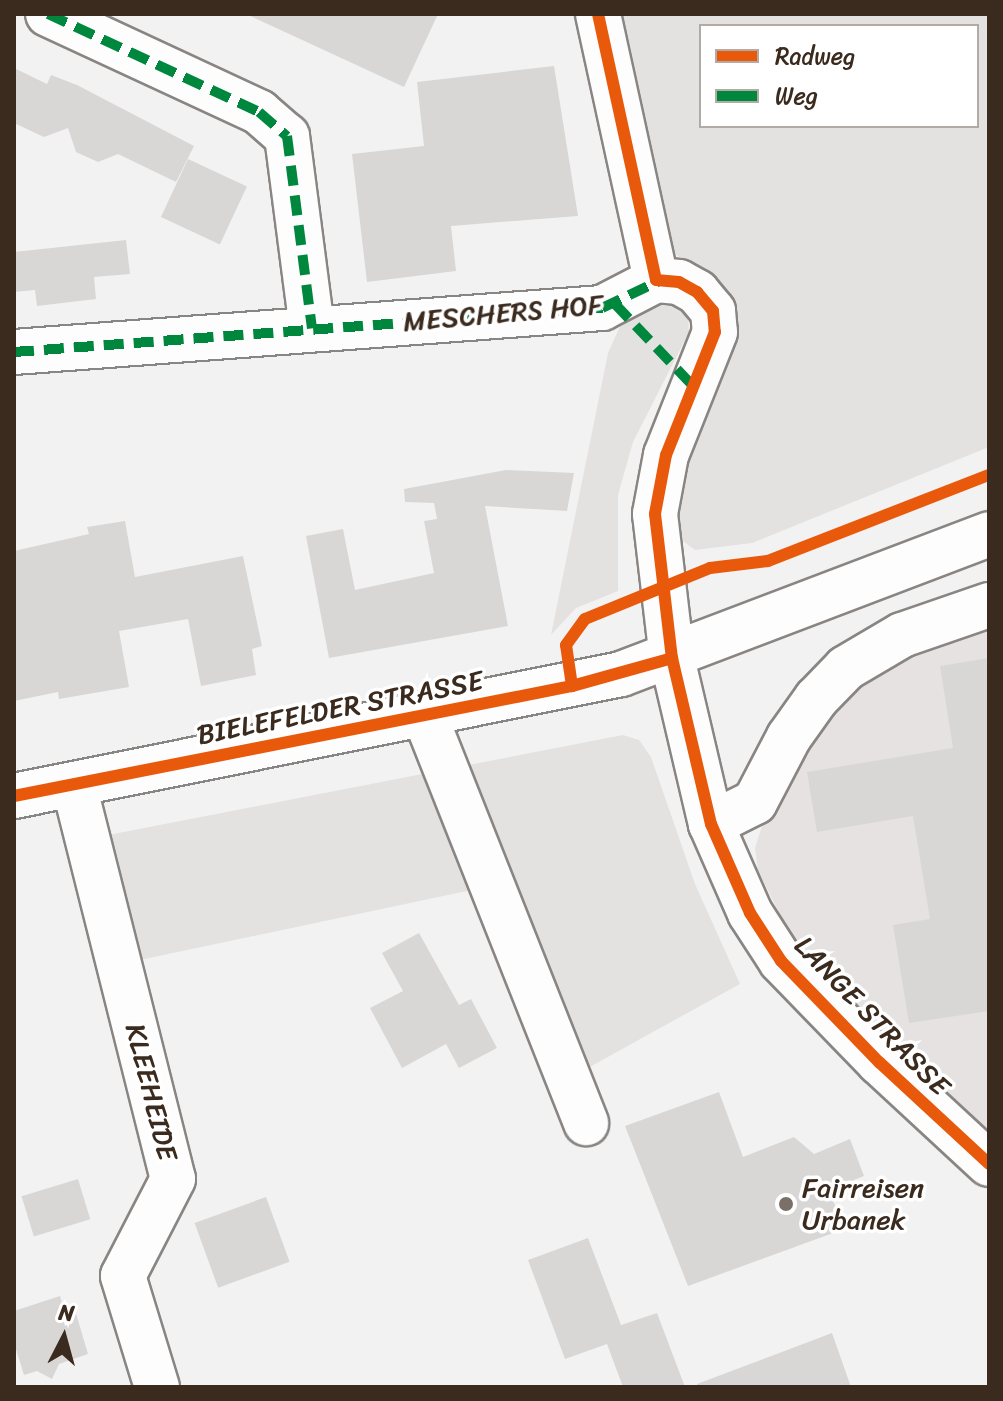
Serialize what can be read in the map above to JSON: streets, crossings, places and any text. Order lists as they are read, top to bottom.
{
  "streets": {
    "street": [
      "MESCHERS HOF",
      "BIELEFELDER STRASSE",
      "LANGE STRASSE",
      "KLEEHEIDE"
    ]
  },
  "crossings": [
    ["BIELEFELDER STRASSE", "LANGE STRASSE"],
    ["BIELEFELDER STRASSE", "KLEEHEIDE"]
  ],
  "places": ["Fairreisen Urbanek"],
  "legend": ["Radweg", "Weg"],
  "north": "top"
}
